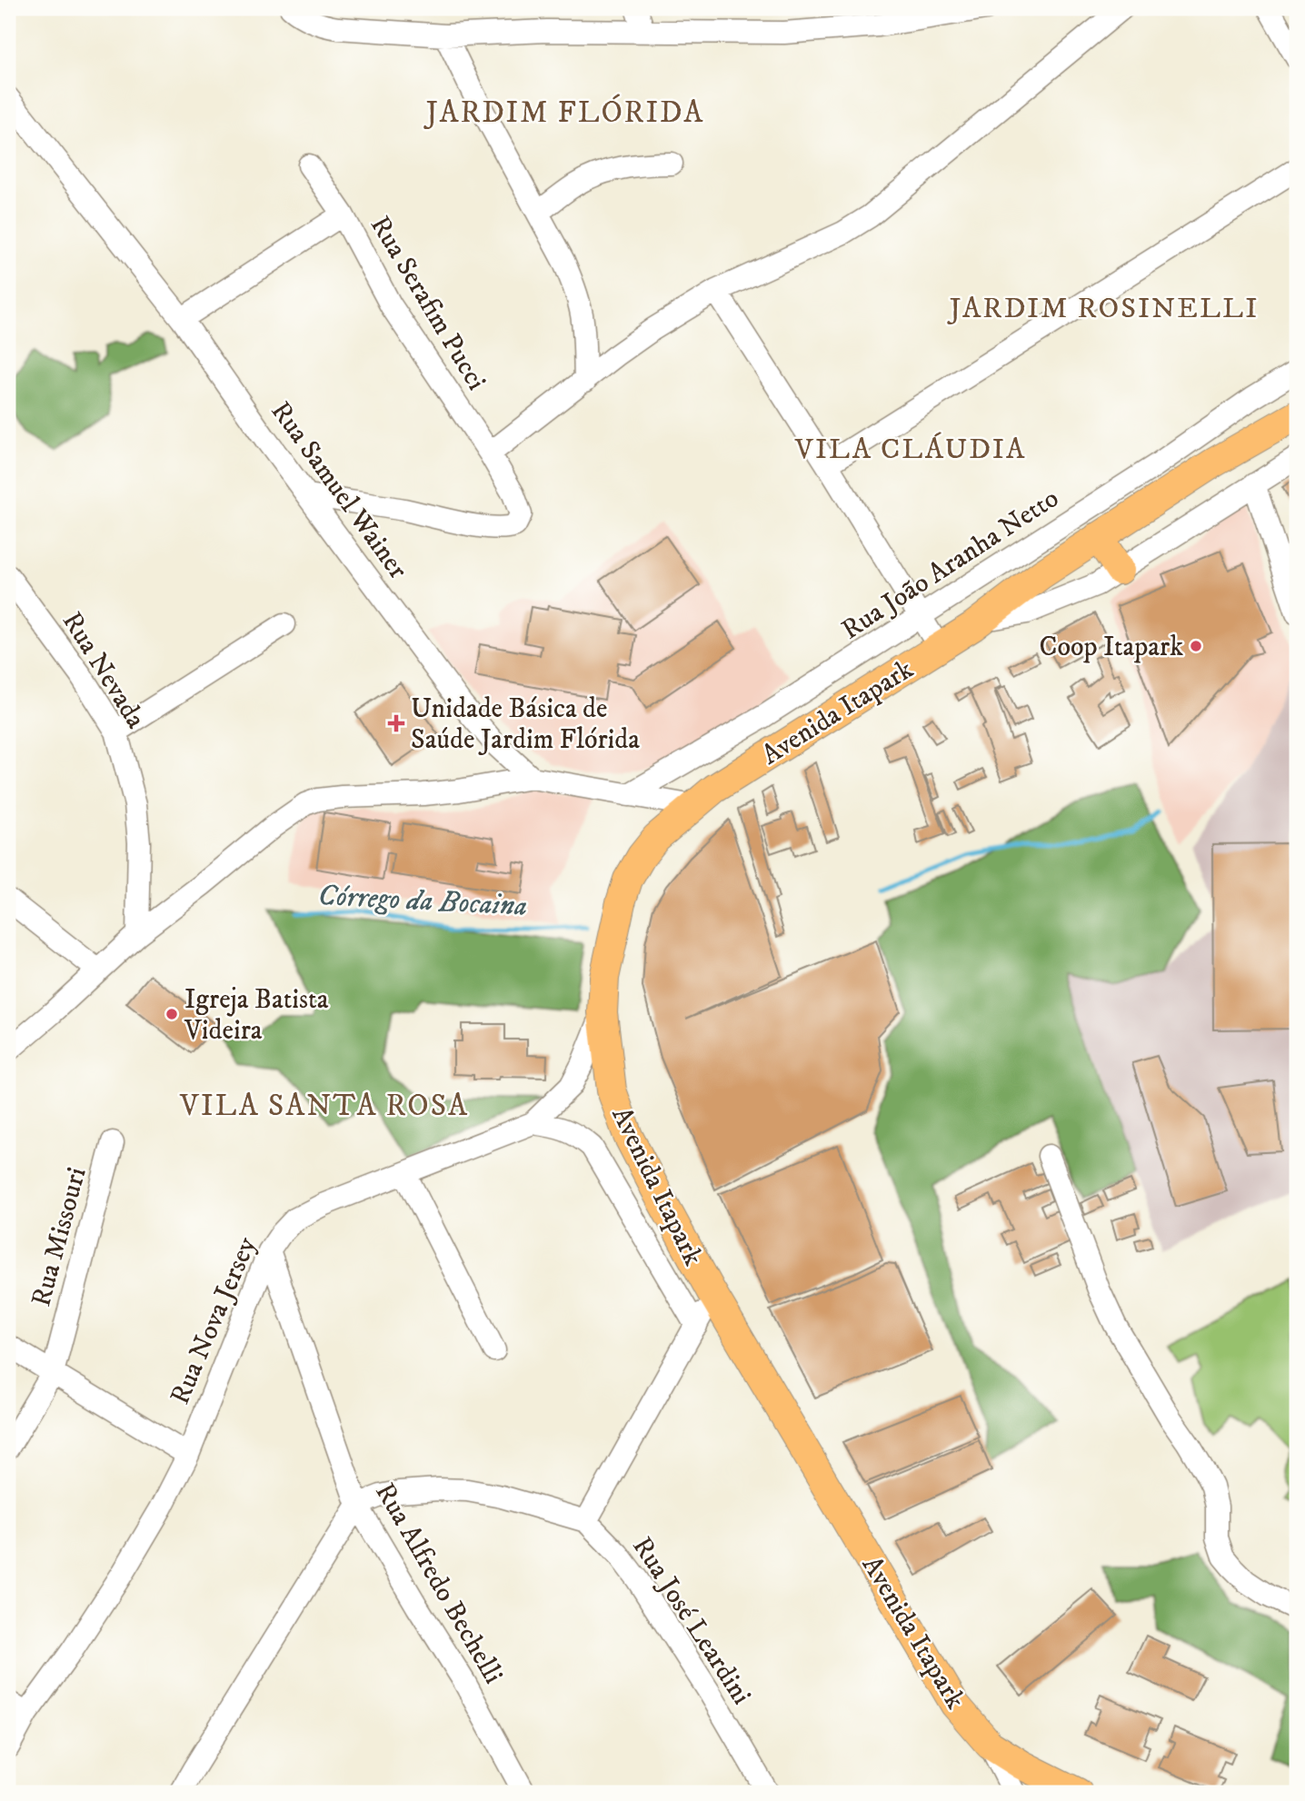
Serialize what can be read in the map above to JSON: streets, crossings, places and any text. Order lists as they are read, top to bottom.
{
  "streets": {
    "main road": ["Avenida Itapark"],
    "street": [
      "Rua Serafim Pucci",
      "Rua Samuel Wainer",
      "Rua João Aranha Netto",
      "Rua Nevada",
      "Rua Missouri",
      "Rua Nova Jersey",
      "Rua Alfredo Bechelli",
      "Rua José Leardini"
    ]
  },
  "crossings": [
    ["Rua Serafim Pucci", "Rua Samuel Wainer"],
    ["Avenida Itapark", "Rua Nova Jersey"],
    ["Rua Nova Jersey", "Rua Alfredo Bechelli"],
    ["Rua Alfredo Bechelli", "Rua José Leardini"]
  ],
  "districts": [
    "JARDIM FLÓRIDA",
    "JARDIM ROSINELLI",
    "VILA CLÁUDIA",
    "VILA SANTA ROSA"
  ],
  "water": ["Córrego da Bocaina"],
  "places": {
    "other": ["Coop Itapark", "Igreja Batista Videira"],
    "health": ["Unidade Básica de Saúde Jardim Flórida"]
  }
}
